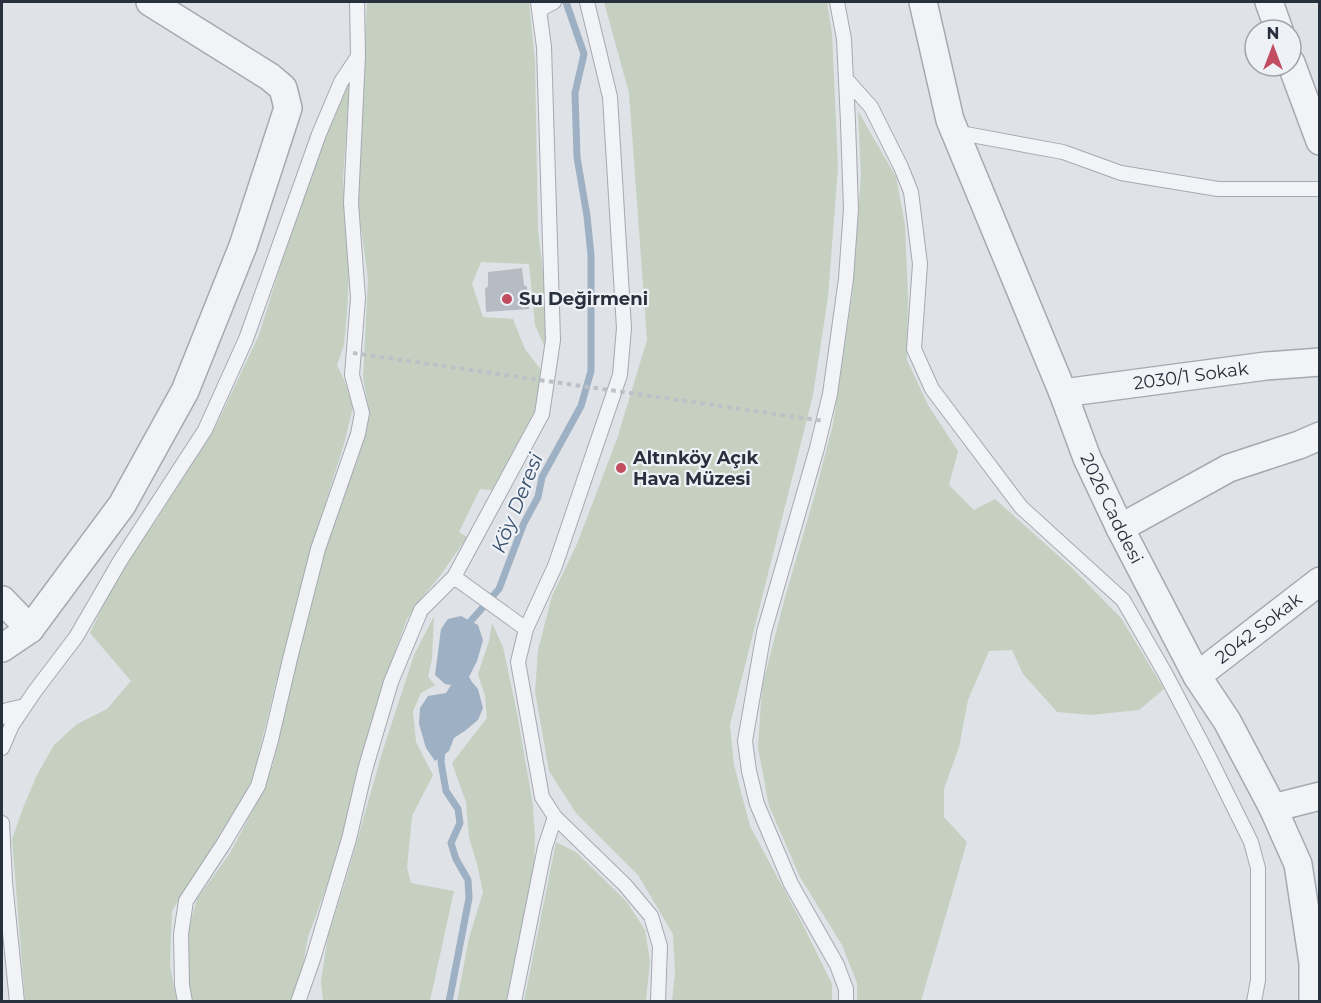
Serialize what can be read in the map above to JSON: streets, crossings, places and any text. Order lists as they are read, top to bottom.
{
  "streets": {
    "street": ["2030/1 Sokak", "2026 Caddesi", "2042 Sokak"]
  },
  "crossings": [
    ["2030/1 Sokak", "2026 Caddesi"],
    ["2026 Caddesi", "2042 Sokak"]
  ],
  "water": ["Köy Deresi"],
  "places": ["Su Değirmeni", "Altınköy Açık Hava Müzesi"],
  "north": "top"
}
